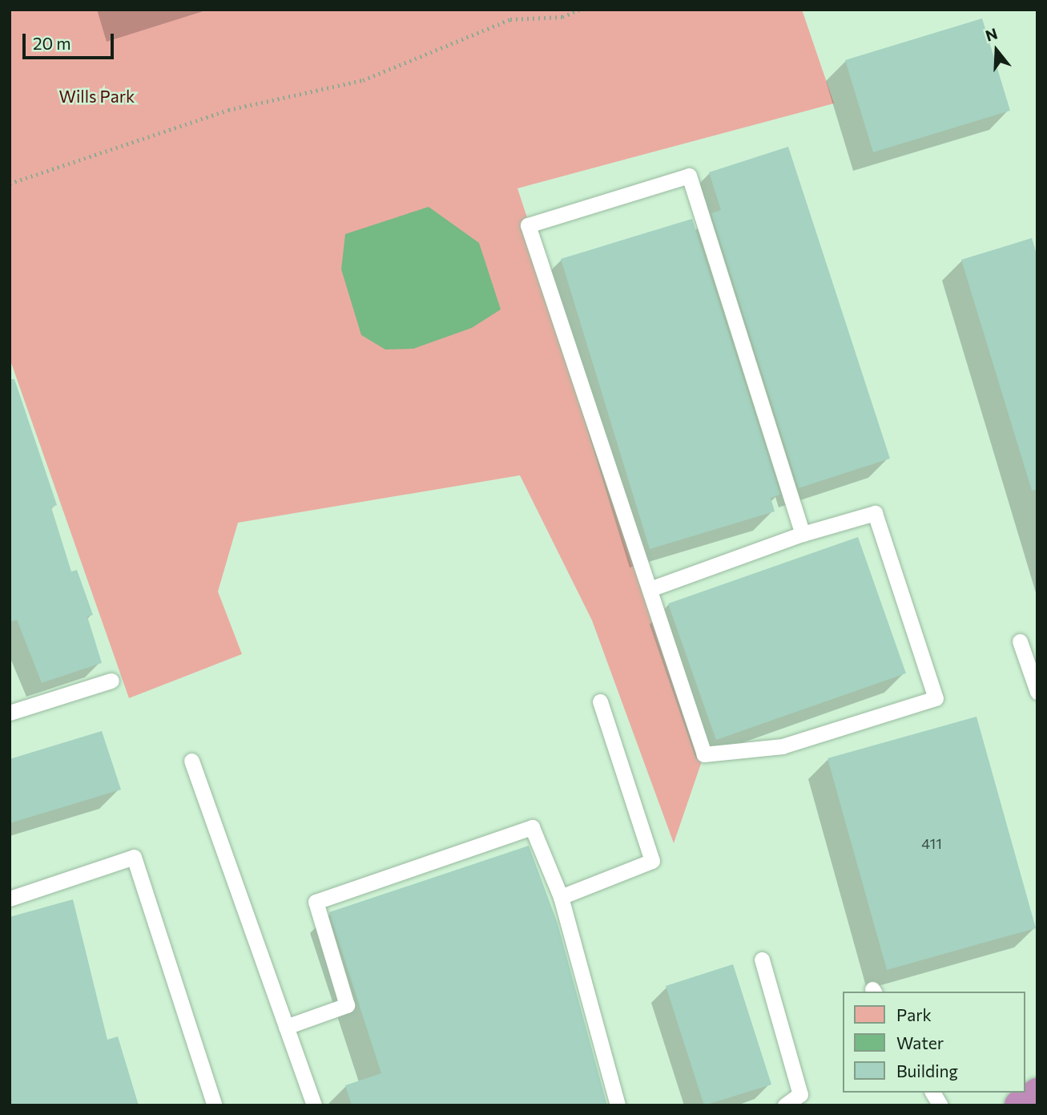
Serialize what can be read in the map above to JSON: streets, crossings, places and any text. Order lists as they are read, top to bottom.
{
  "parks": ["Wills Park"],
  "house_numbers": ["411"],
  "legend": ["Park", "Water", "Building"],
  "scale_bar": "20 m",
  "north": "top"
}
